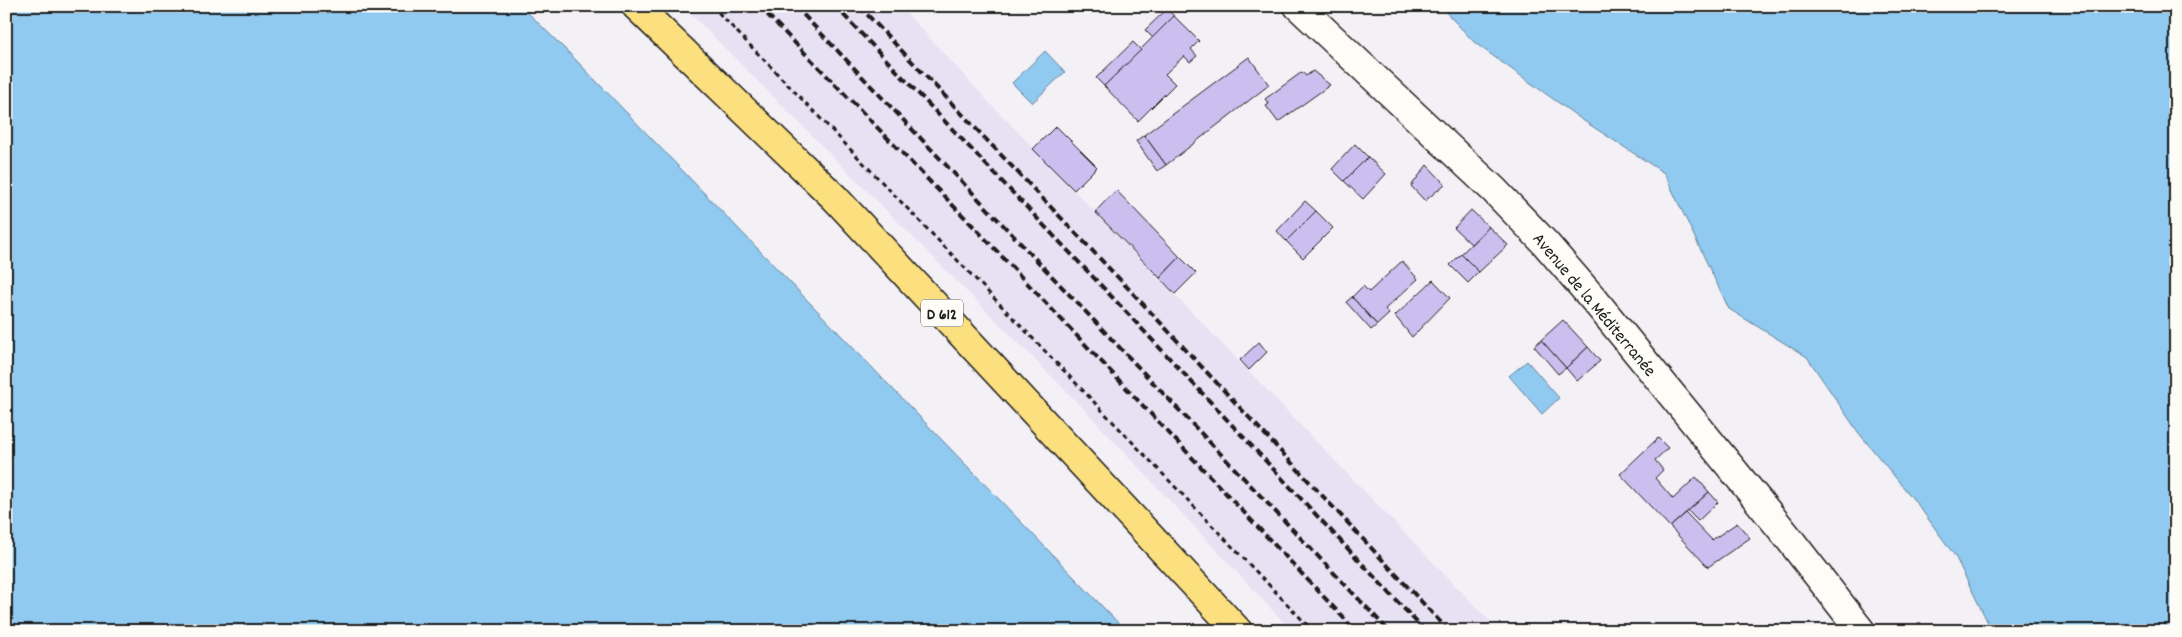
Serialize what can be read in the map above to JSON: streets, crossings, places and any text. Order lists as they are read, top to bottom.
{
  "streets": {
    "main road": ["D 612"],
    "street": ["Avenue de la Méditerranée"]
  }
}
